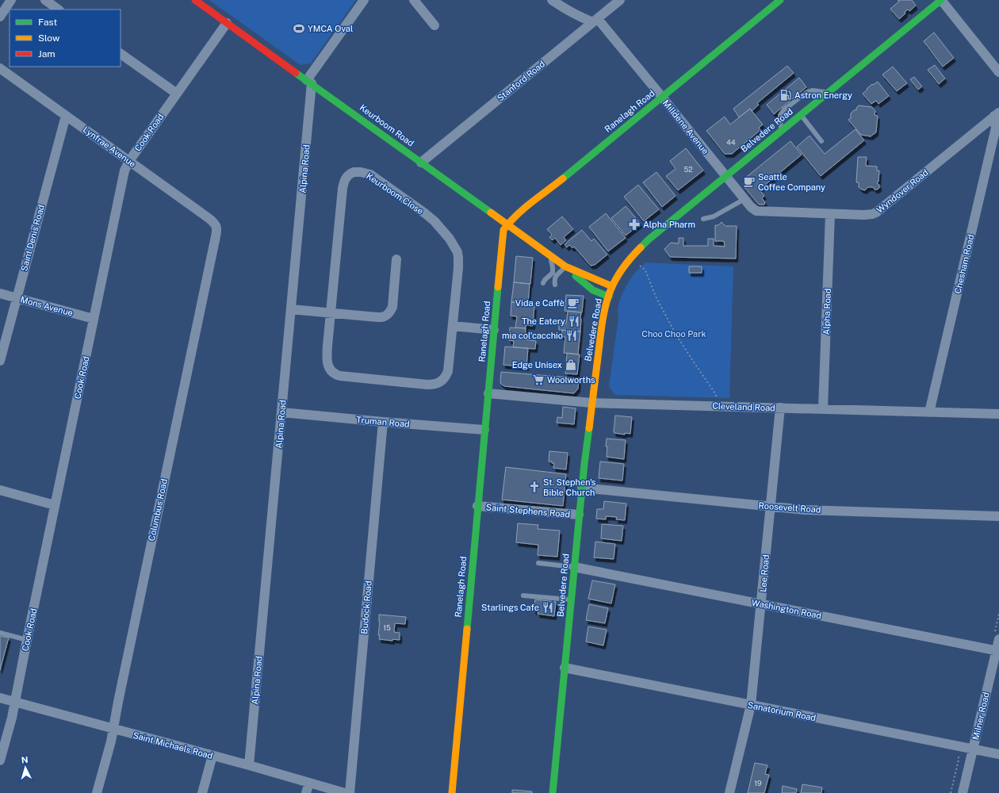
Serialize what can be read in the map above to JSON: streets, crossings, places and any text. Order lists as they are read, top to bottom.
{
  "streets": {
    "main road": ["Ranelagh Road", "Keurboom Road", "Belvedere Road"],
    "street": [
      "Stanford Road",
      "Milldene Avenue",
      "Cook Road",
      "Lynfrae Avenue",
      "Alpina Road",
      "Wyndover Road",
      "Keurboom Close",
      "Saint Denis Road",
      "Chesham Road",
      "Mons Avenue",
      "Alpha Road",
      "Cleveland Road",
      "Truman Road",
      "Roosevelt Road",
      "Columbus Road",
      "Saint Stephens Road",
      "Lee Road",
      "Budock Road",
      "Washington Road",
      "Sanatorium Road",
      "Milner Road",
      "Saint Michaels Road"
    ]
  },
  "crossings": [
    ["Stanford Road", "Keurboom Road"],
    ["Stanford Road", "Milldene Avenue"],
    ["Ranelagh Road", "Keurboom Road"],
    ["Ranelagh Road", "Milldene Avenue"],
    ["Ranelagh Road", "Cleveland Road"],
    ["Ranelagh Road", "Truman Road"],
    ["Ranelagh Road", "Saint Stephens Road"],
    ["Keurboom Road", "Belvedere Road"],
    ["Keurboom Road", "Cook Road"],
    ["Keurboom Road", "Alpina Road"],
    ["Milldene Avenue", "Belvedere Road"],
    ["Milldene Avenue", "Wyndover Road"],
    ["Belvedere Road", "Wyndover Road"],
    ["Belvedere Road", "Cleveland Road"],
    ["Belvedere Road", "Roosevelt Road"],
    ["Belvedere Road", "Saint Stephens Road"],
    ["Belvedere Road", "Washington Road"],
    ["Belvedere Road", "Sanatorium Road"],
    ["Cook Road", "Lynfrae Avenue"],
    ["Cook Road", "Mons Avenue"],
    ["Cook Road", "Saint Michaels Road"],
    ["Lynfrae Avenue", "Saint Denis Road"],
    ["Lynfrae Avenue", "Columbus Road"],
    ["Alpina Road", "Truman Road"],
    ["Alpina Road", "Saint Michaels Road"],
    ["Wyndover Road", "Chesham Road"],
    ["Wyndover Road", "Alpha Road"],
    ["Saint Denis Road", "Mons Avenue"],
    ["Chesham Road", "Cleveland Road"],
    ["Alpha Road", "Cleveland Road"],
    ["Cleveland Road", "Lee Road"],
    ["Truman Road", "Budock Road"],
    ["Roosevelt Road", "Lee Road"],
    ["Columbus Road", "Saint Michaels Road"],
    ["Lee Road", "Washington Road"],
    ["Lee Road", "Sanatorium Road"],
    ["Washington Road", "Milner Road"],
    ["Sanatorium Road", "Milner Road"]
  ],
  "parks": ["Choo Choo Park"],
  "places": {
    "sports": ["YMCA Oval"],
    "fuel station": ["Astron Energy"],
    "cafe": ["Seattle Coffee Company", "Vida e Caffè"],
    "pharmacy": ["Alpha Pharm"],
    "restaurant": ["The Eatery", "mia col'cacchio", "Starlings Cafe"],
    "shop": ["Edge Unisex"],
    "supermarket": ["Woolworths"],
    "church": ["St. Stephen's Bible Church"]
  },
  "house_numbers": [
    "44",
    "52",
    "15",
    "19"
  ],
  "legend": ["Fast", "Slow", "Jam"],
  "north": "top"
}
